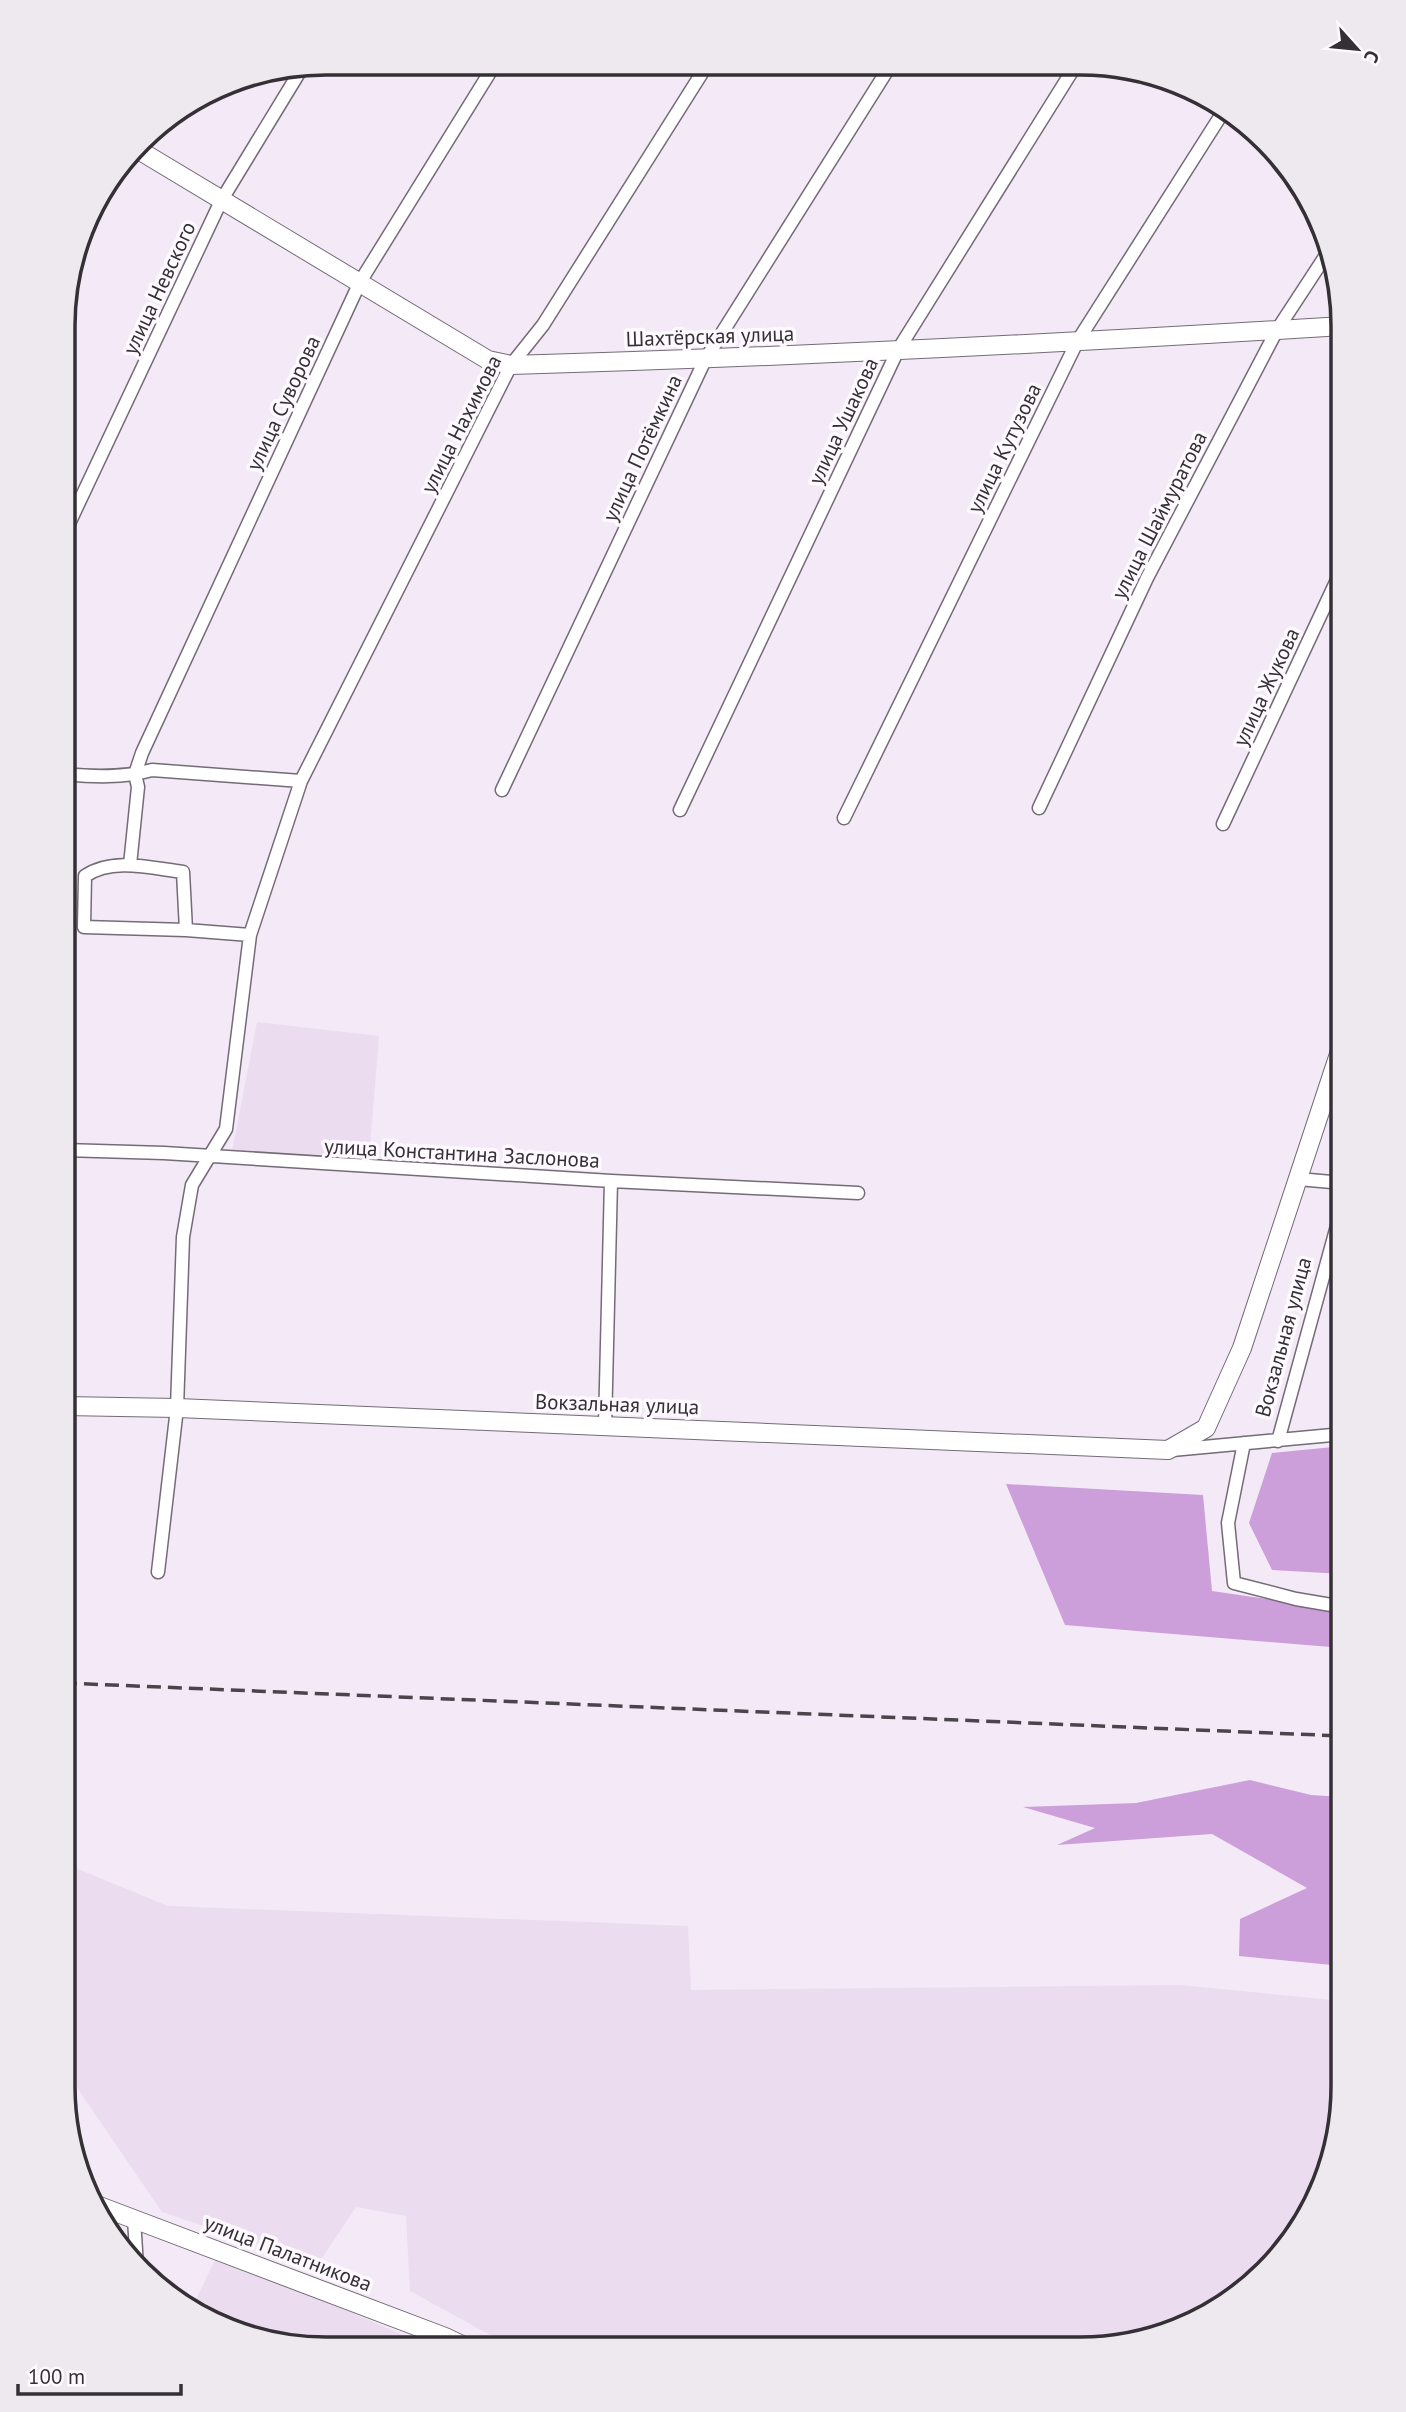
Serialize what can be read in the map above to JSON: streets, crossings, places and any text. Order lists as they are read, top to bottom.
{
  "streets": {
    "street": [
      "улица Невского",
      "Шахтёрская улица",
      "улица Суворова",
      "улица Ушакова",
      "улица Нахимова",
      "улица Потёмкина",
      "улица Кутузова",
      "улица Шаймуратова",
      "улица Жукова",
      "улица Константина Заслонова",
      "Вокзальная улица",
      "улица Палатникова"
    ]
  },
  "crossings": [
    ["улица Невского", "Шахтёрская улица"],
    ["Шахтёрская улица", "улица Суворова"],
    ["Шахтёрская улица", "улица Ушакова"],
    ["Шахтёрская улица", "улица Нахимова"],
    ["Шахтёрская улица", "улица Потёмкина"],
    ["Шахтёрская улица", "улица Кутузова"],
    ["Шахтёрская улица", "улица Шаймуратова"],
    ["улица Нахимова", "улица Константина Заслонова"],
    ["улица Нахимова", "Вокзальная улица"]
  ],
  "scale_bar": "100 m",
  "north": "bottom right"
}
